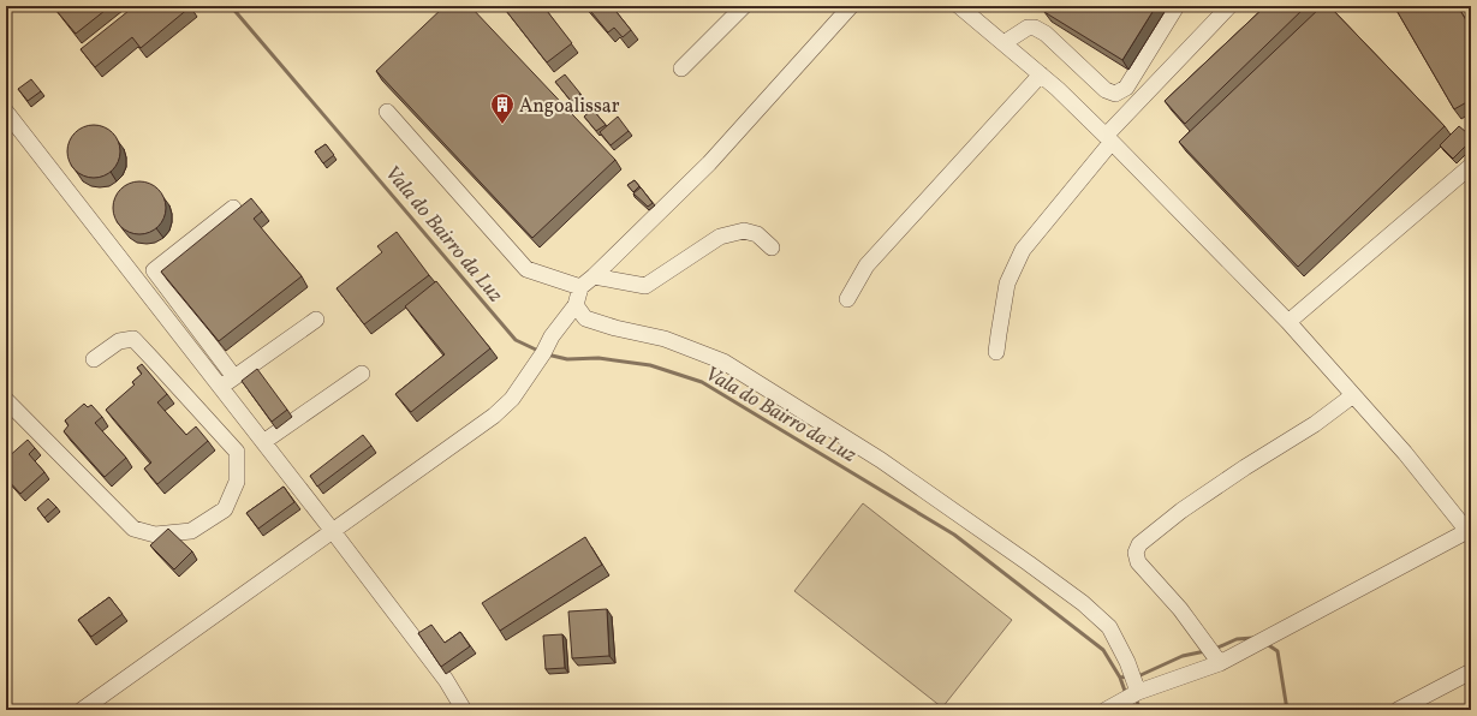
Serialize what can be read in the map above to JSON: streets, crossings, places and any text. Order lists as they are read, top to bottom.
{
  "water": ["Vala do Bairro da Luz"],
  "places": {
    "building": ["Angoalissar"]
  }
}
